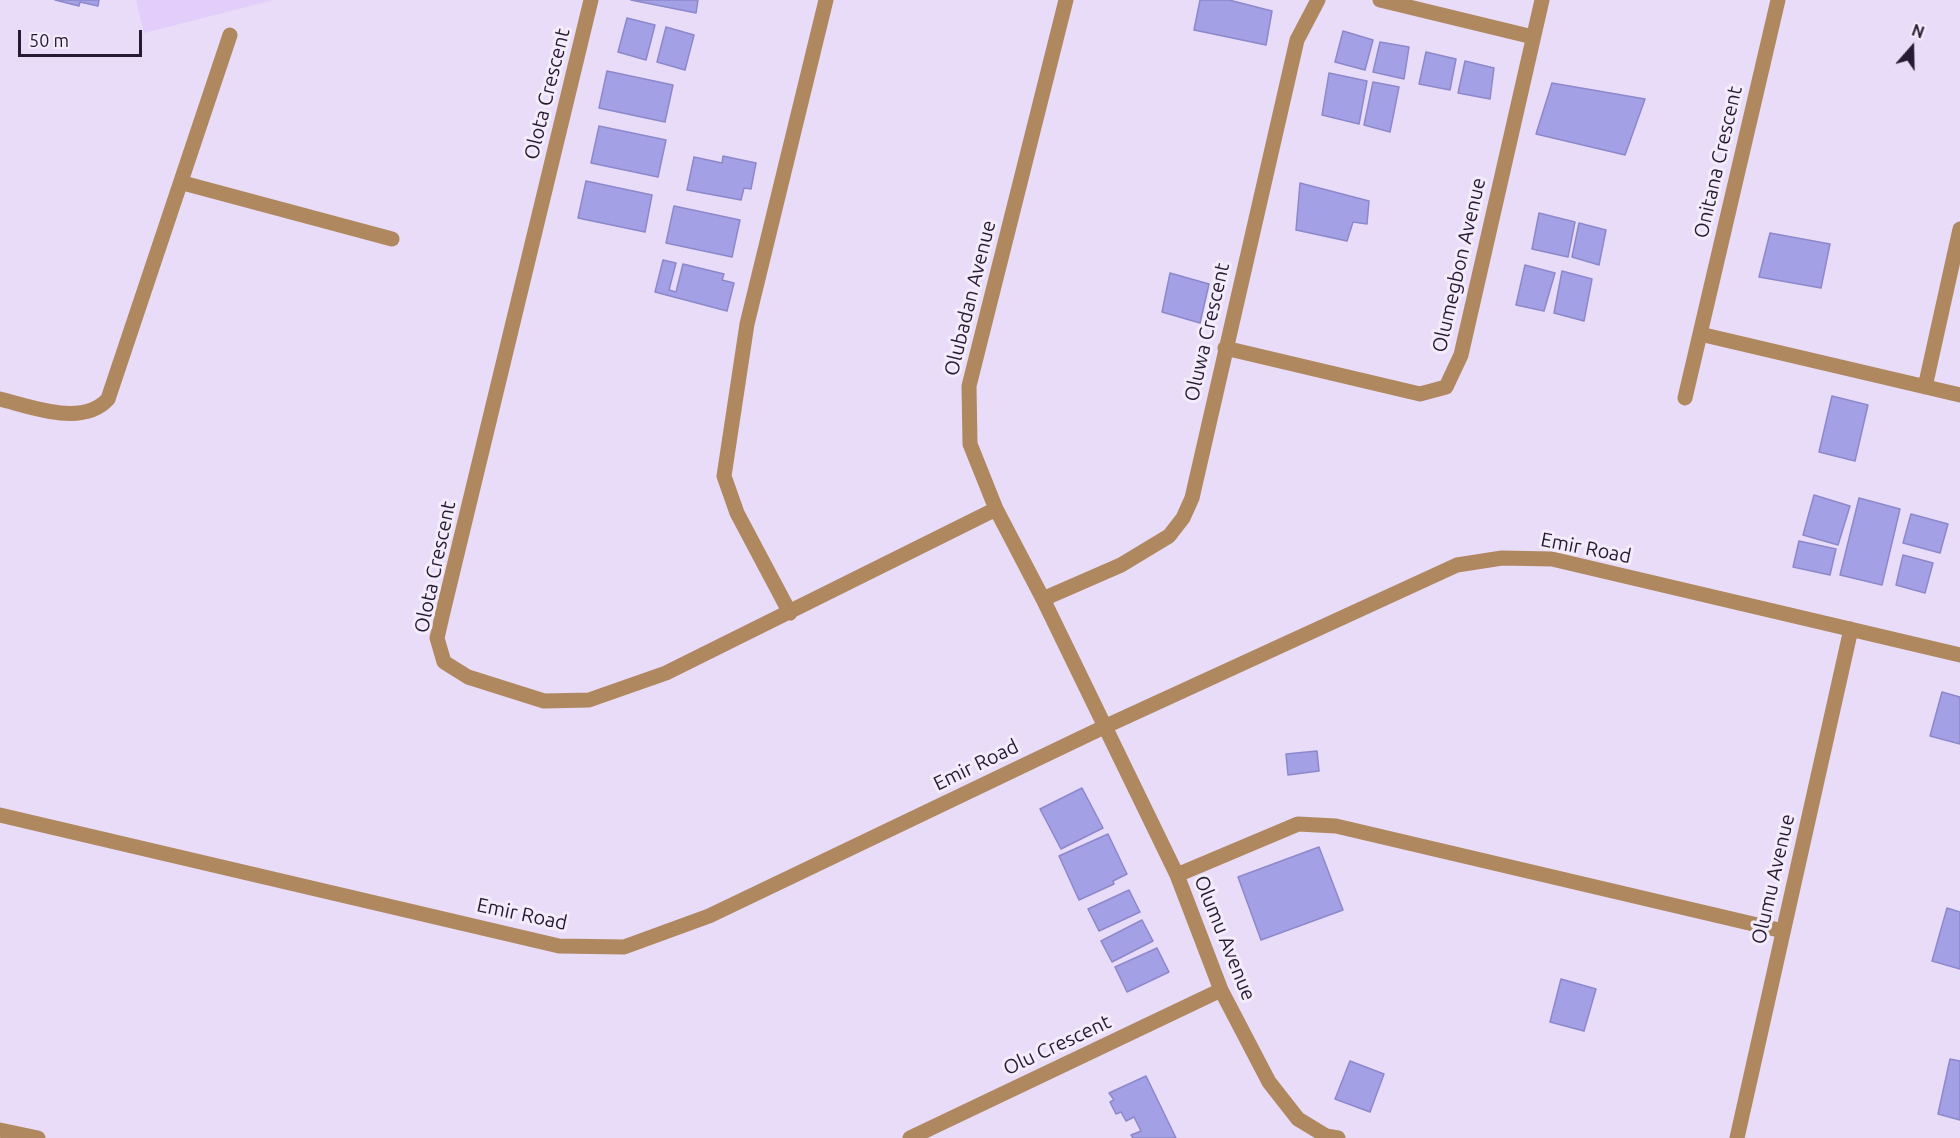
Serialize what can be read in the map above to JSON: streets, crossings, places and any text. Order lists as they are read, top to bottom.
{
  "streets": {
    "street": [
      "Olota Crescent",
      "Onitana Crescent",
      "Olumegbon Avenue",
      "Olubadan Avenue",
      "Oluwa Crescent",
      "Emir Road",
      "Olumu Avenue",
      "Olu Crescent"
    ]
  },
  "crossings": [
    ["Olota Crescent", "Olubadan Avenue"],
    ["Olumegbon Avenue", "Oluwa Crescent"],
    ["Olubadan Avenue", "Oluwa Crescent"],
    ["Olubadan Avenue", "Emir Road"],
    ["Olubadan Avenue", "Olumu Avenue"],
    ["Emir Road", "Olumu Avenue"],
    ["Olumu Avenue", "Olu Crescent"]
  ],
  "scale_bar": "50 m",
  "north": "top"
}
